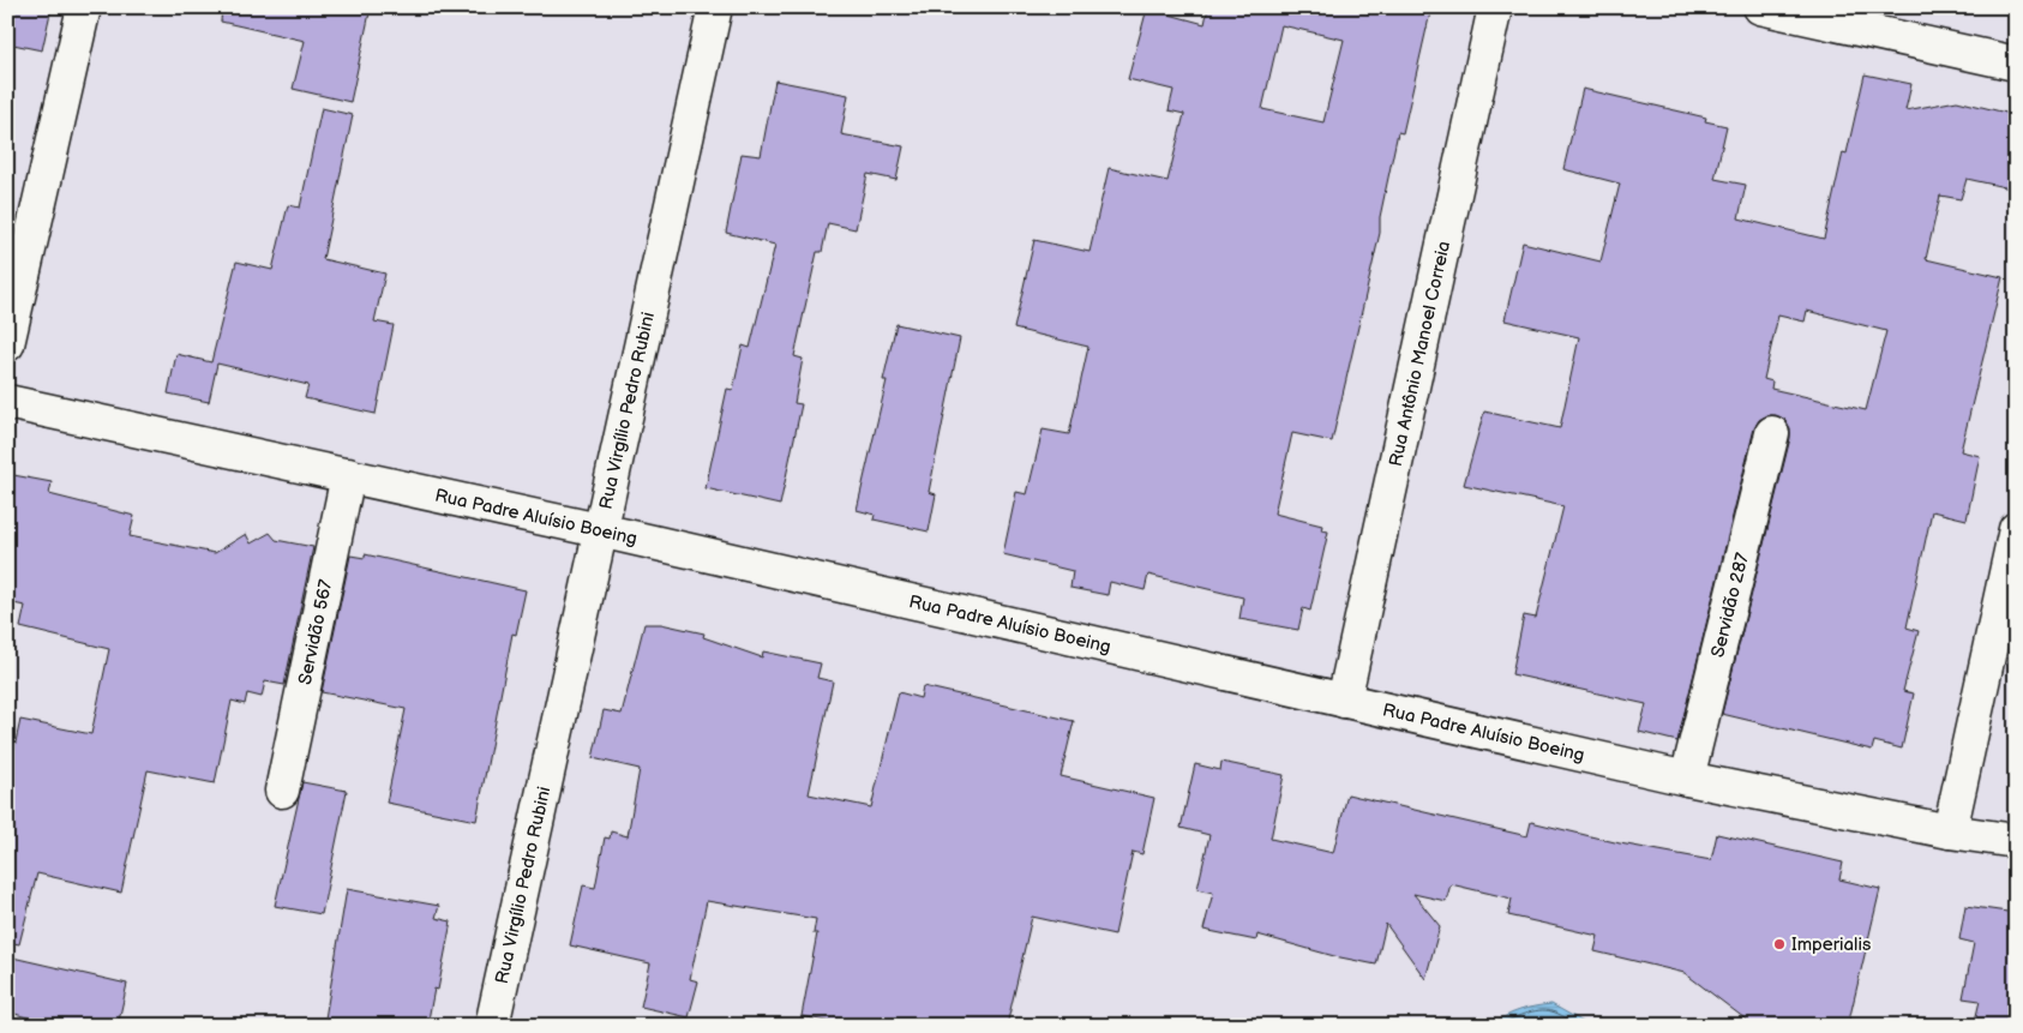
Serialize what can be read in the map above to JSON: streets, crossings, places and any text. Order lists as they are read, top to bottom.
{
  "streets": {
    "street": [
      "Rua Antônio Manoel Correia",
      "Rua Virgílio Pedro Rubini",
      "Rua Padre Aluísio Boeing",
      "Servidão 287",
      "Servidão 567"
    ]
  },
  "crossings": [
    ["Rua Antônio Manoel Correia", "Rua Padre Aluísio Boeing"],
    ["Rua Virgílio Pedro Rubini", "Rua Padre Aluísio Boeing"],
    ["Rua Padre Aluísio Boeing", "Servidão 287"],
    ["Rua Padre Aluísio Boeing", "Servidão 567"]
  ],
  "places": ["Imperialis"]
}
